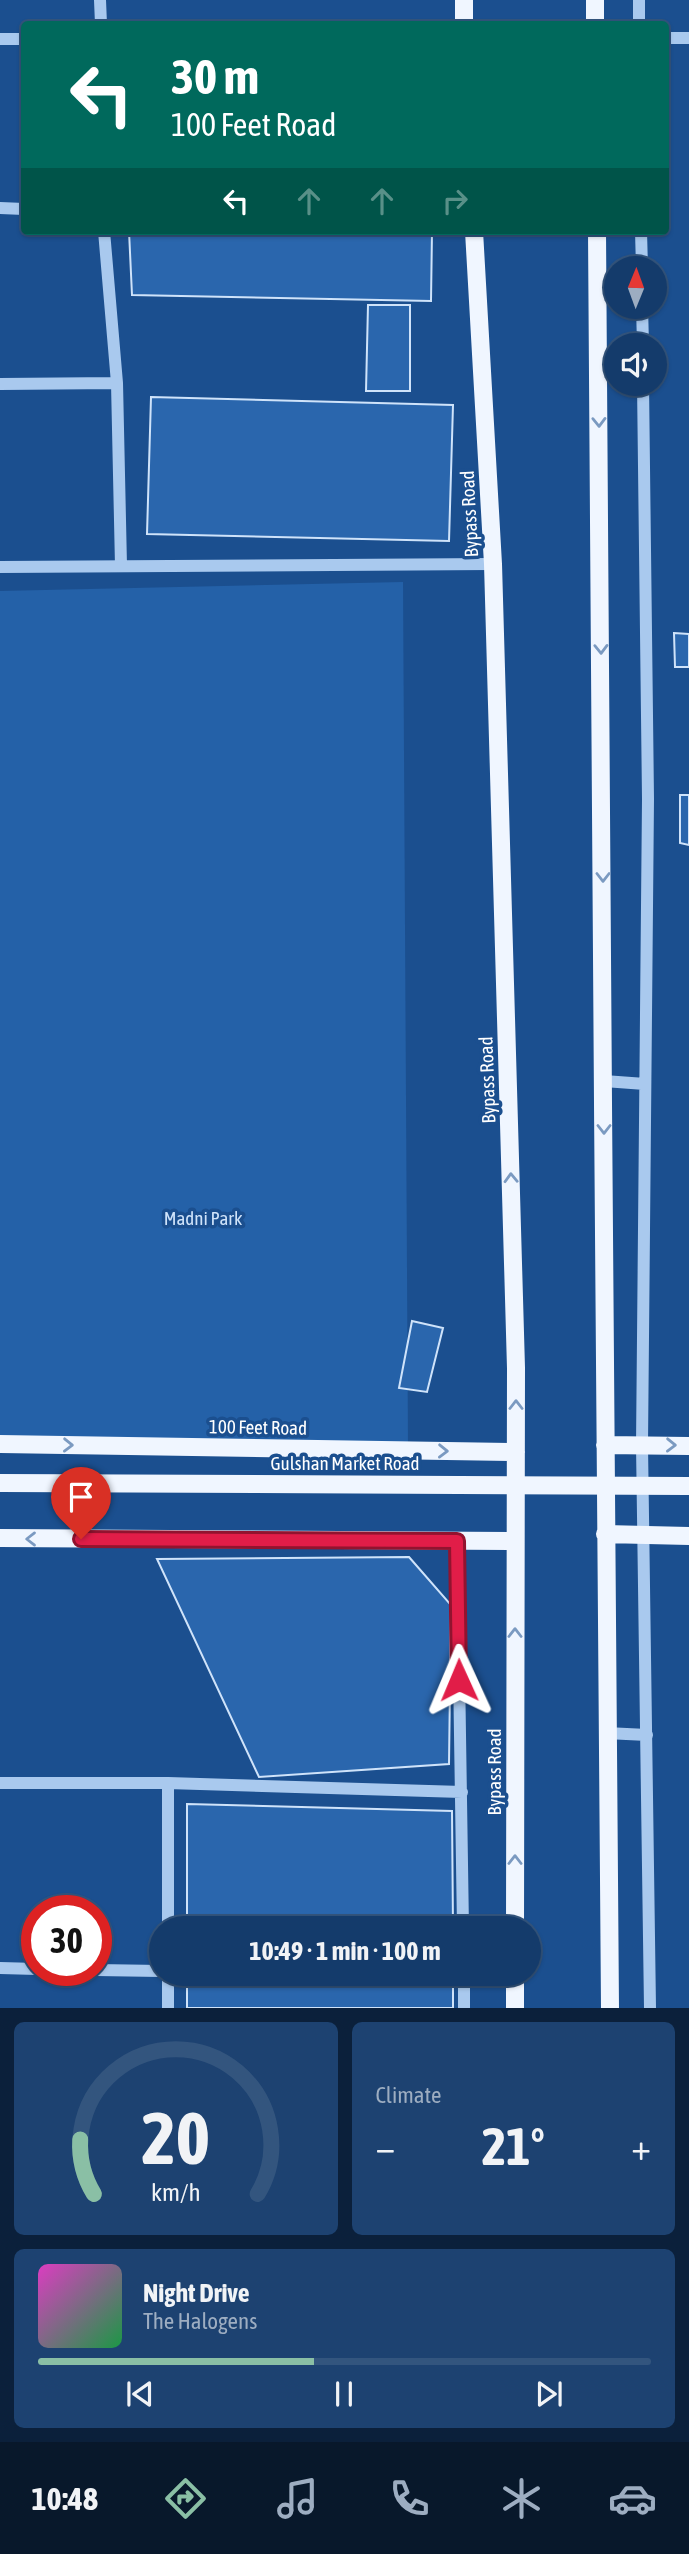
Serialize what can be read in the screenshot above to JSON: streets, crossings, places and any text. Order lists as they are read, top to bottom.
{
  "streets": {
    "main road": ["Bypass Road", "100 Feet Road", "Gulshan Market Road"]
  },
  "crossings": [
    ["Bypass Road", "100 Feet Road"]
  ],
  "parks": ["Madni Park"],
  "north": "top",
  "page": {
    "turn": ["30 m", "100 Feet Road"],
    "limit": "30",
    "trip": "10:49 · 1 min · 100 m",
    "tile": "Climate",
    "heat": ["−", "21°", "+"],
    "song": ["Night Drive", "The Halogens"],
    "tabs": "10:48",
    "gauge": ["20", "km/h"]
  }
}
